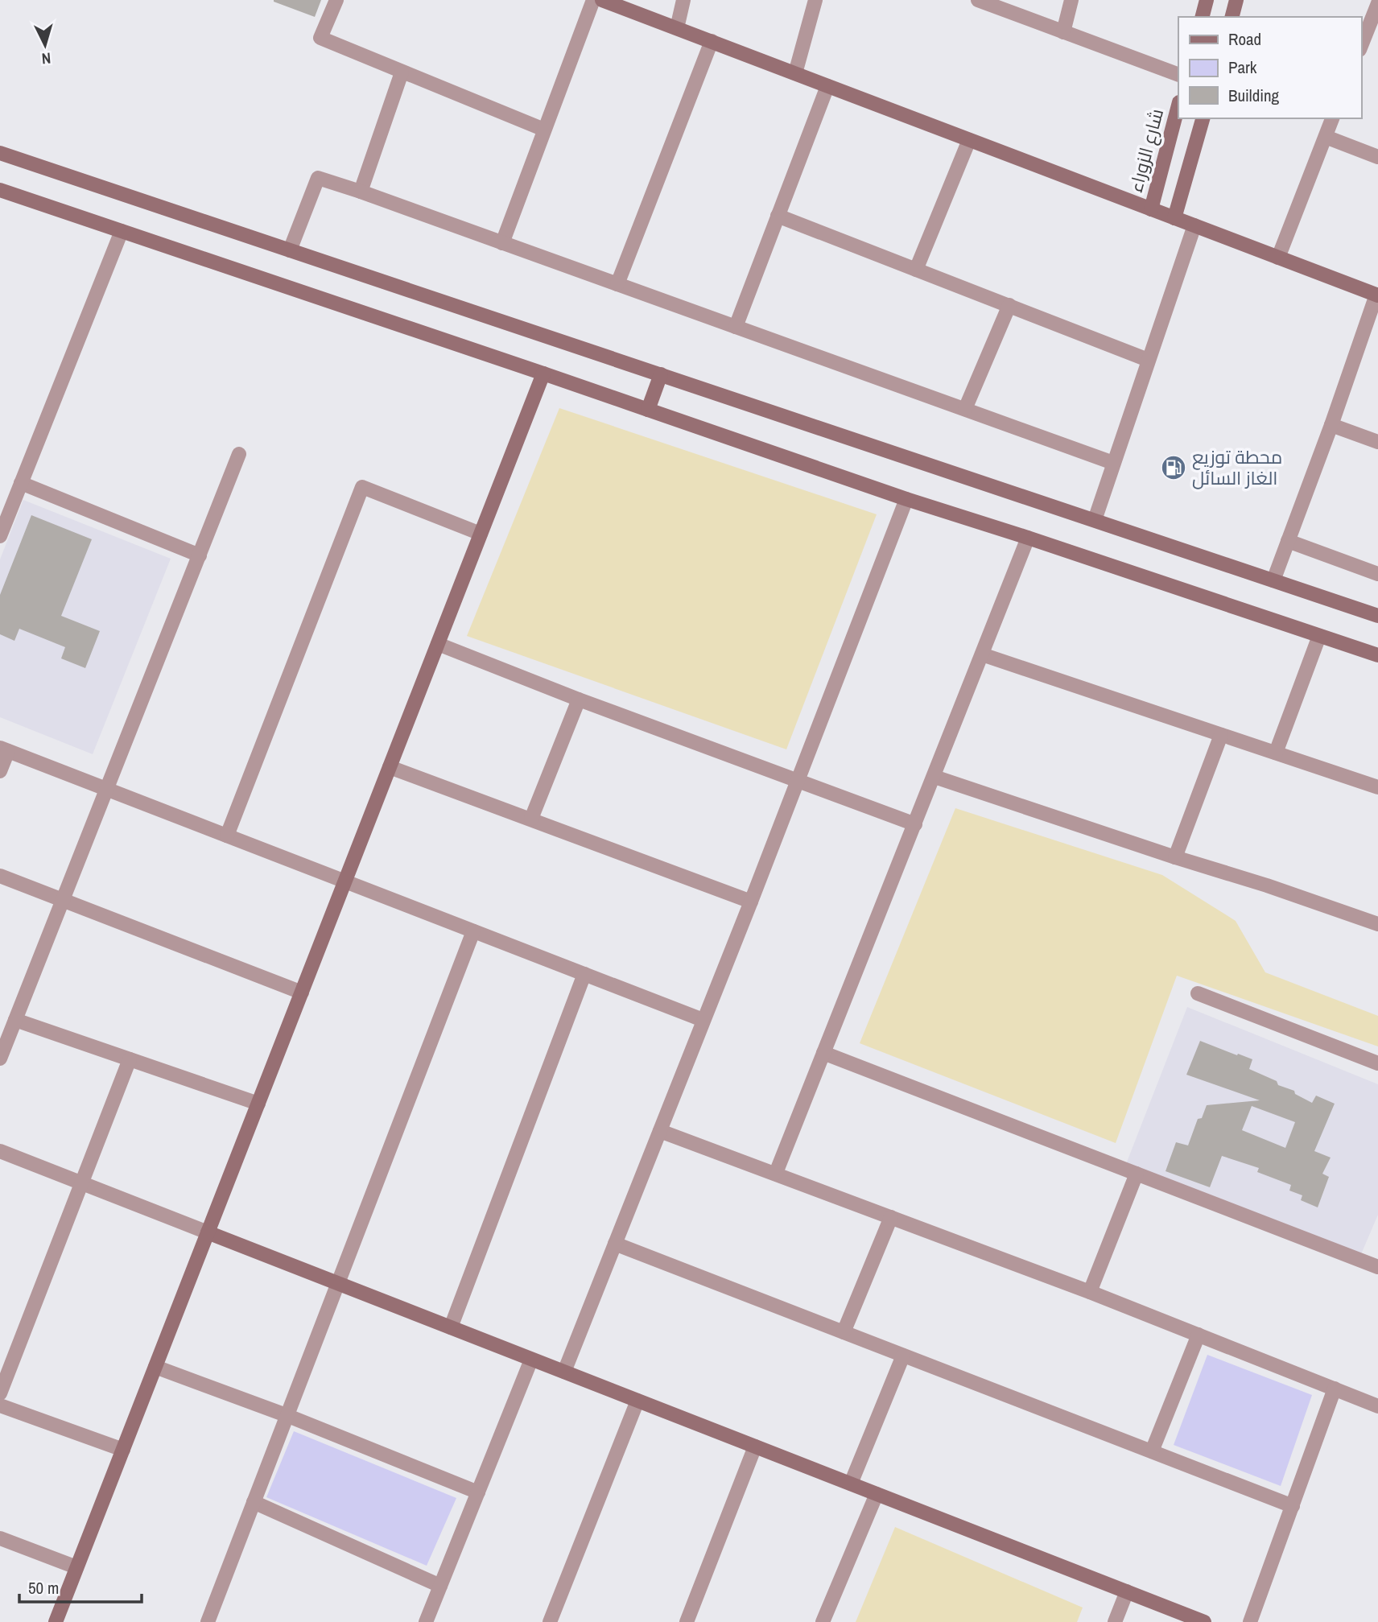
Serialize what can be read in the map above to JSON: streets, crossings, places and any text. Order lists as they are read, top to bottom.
{
  "streets": {
    "street": ["شارع الزوراء"]
  },
  "places": {
    "fuel station": ["محطة توزيع الغاز السائل"]
  },
  "legend": ["Road", "Park", "Building"],
  "scale_bar": "50 m",
  "north": "bottom"
}
